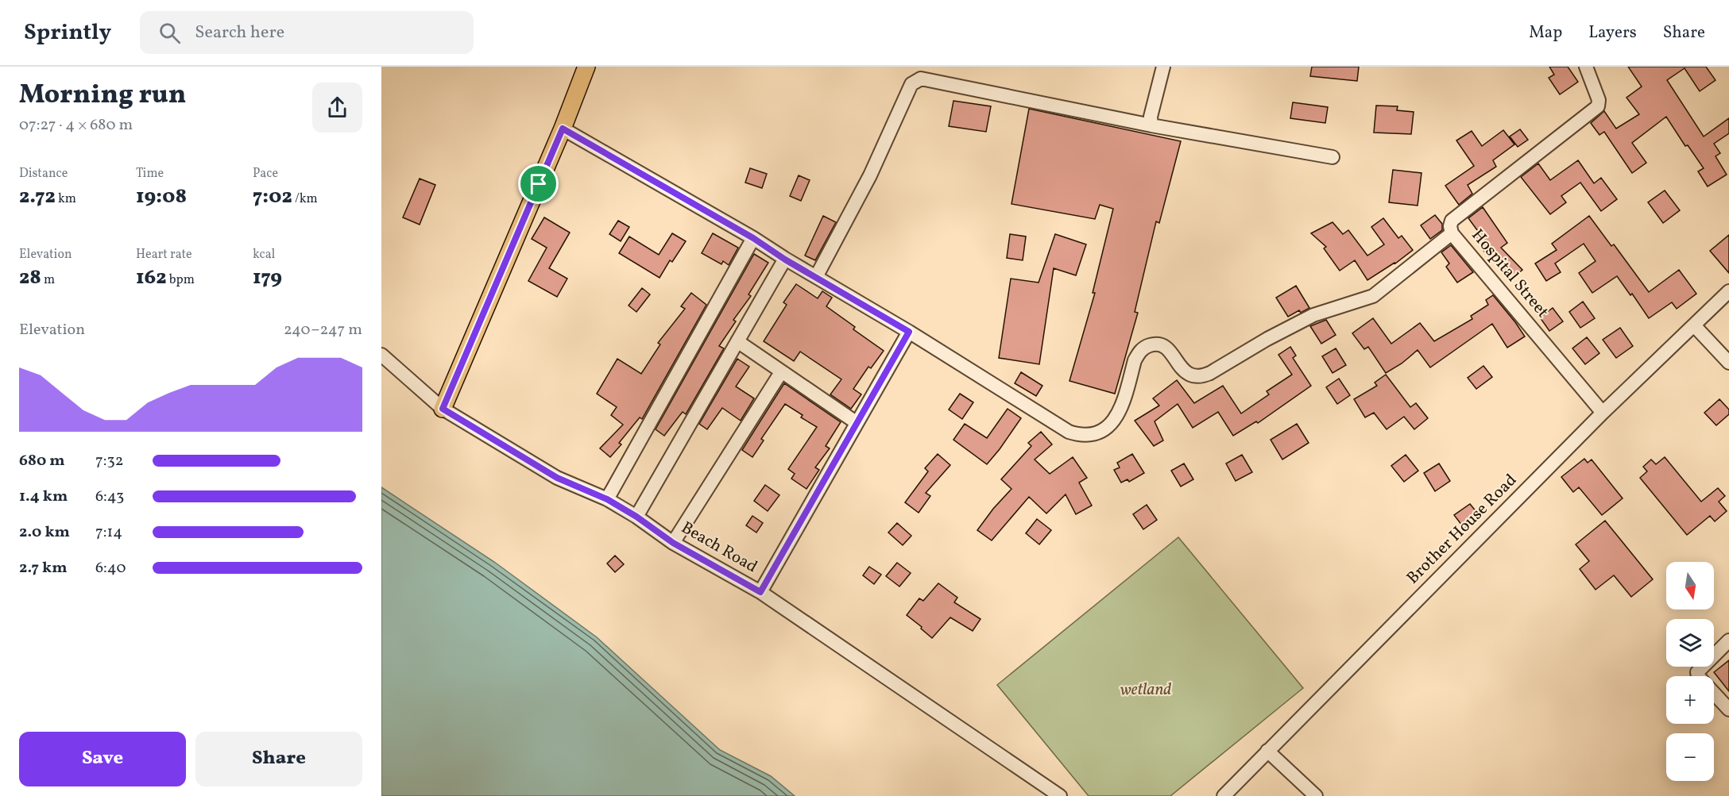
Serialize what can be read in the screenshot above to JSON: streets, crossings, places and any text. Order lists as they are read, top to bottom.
{
  "streets": {
    "street": ["Hospital Street", "Brother House Road", "Beach Road"]
  },
  "crossings": [
    ["Hospital Street", "Brother House Road"]
  ],
  "parks": ["wetland"],
  "north": "bottom",
  "page": {
    "header": "Sprintly",
    "search": "Search here",
    "nav": ["Map", "Layers", "Share"],
    "heading": ["Morning run", "07:27 · 4 × 680 m"],
    "stats": [
      ["Distance", "2.72 km"],
      ["Time", "19:08"],
      ["Pace", "7:02 /km"],
      ["Elevation", "28 m"],
      ["Heart rate", "162 bpm"],
      ["kcal", "179"]
    ],
    "chart": ["Elevation", "240–247 m"],
    "list": [
      {
        "name": "680 m",
        "note": "7:32"
      },
      {
        "name": "1.4 km",
        "note": "6:43"
      },
      {
        "name": "2.0 km",
        "note": "7:14"
      },
      {
        "name": "2.7 km",
        "note": "6:40"
      }
    ],
    "map_buttons": ["+", "−"],
    "buttons": ["Save", "Share"]
  }
}
